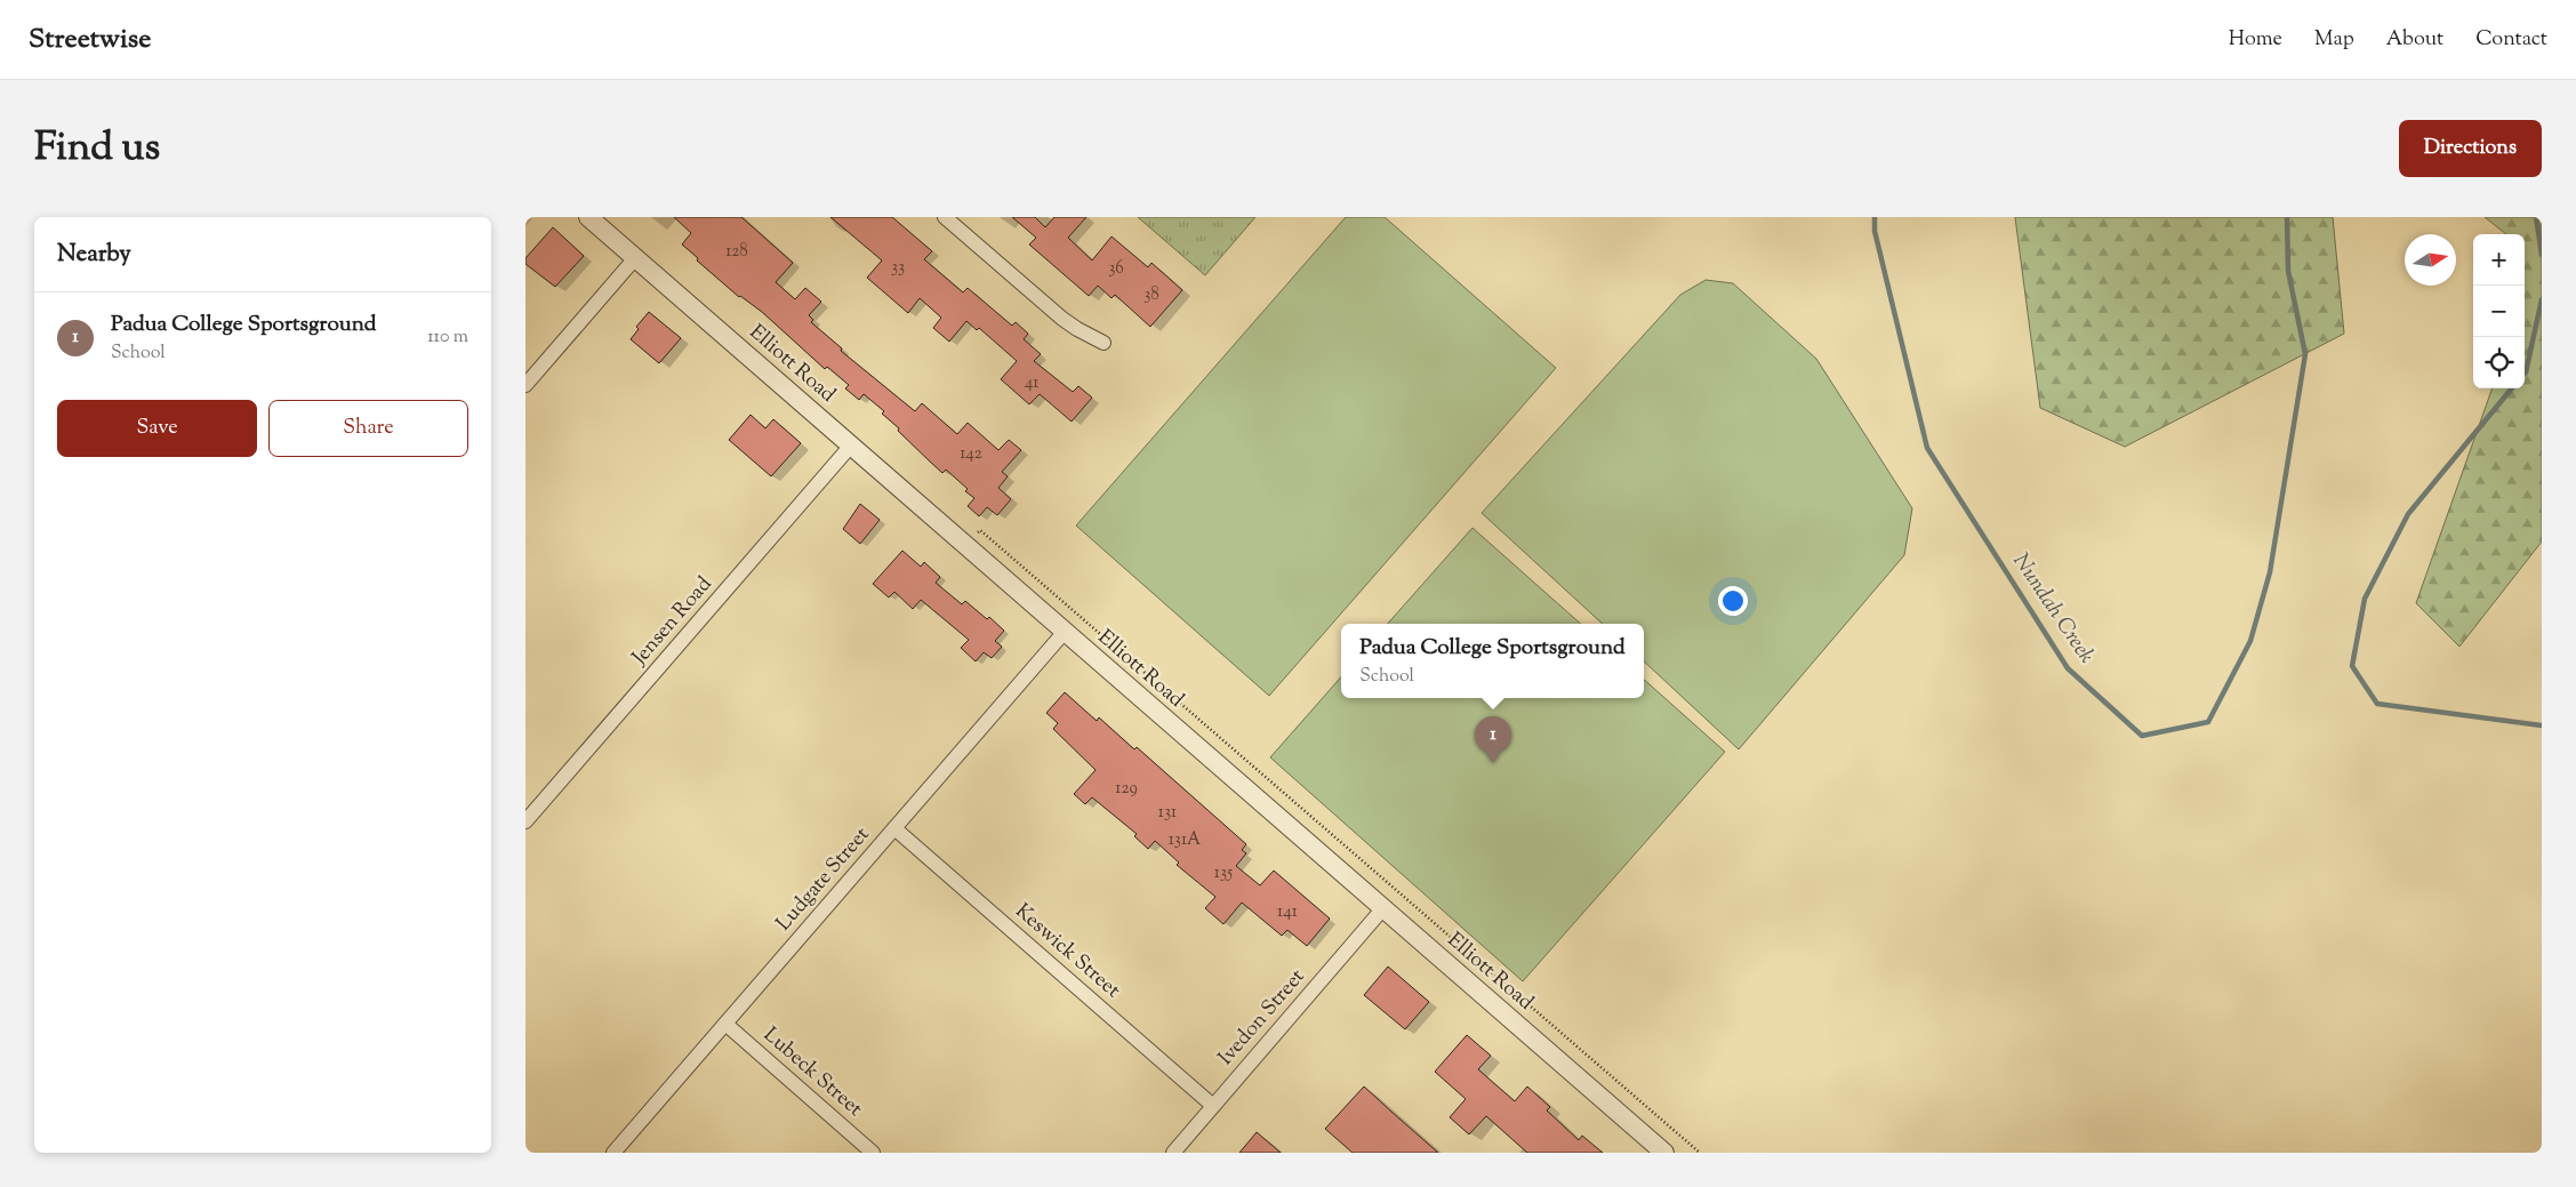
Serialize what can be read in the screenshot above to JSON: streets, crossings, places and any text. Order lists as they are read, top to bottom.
{
  "streets": {
    "street": [
      "Elliott Road",
      "Jensen Road",
      "Ludgate Street",
      "Keswick Street",
      "Ivedon Street",
      "Lubeck Street"
    ]
  },
  "crossings": [
    ["Elliott Road", "Jensen Road"],
    ["Elliott Road", "Ludgate Street"],
    ["Elliott Road", "Ivedon Street"],
    ["Ludgate Street", "Keswick Street"],
    ["Ludgate Street", "Lubeck Street"],
    ["Keswick Street", "Ivedon Street"]
  ],
  "water": ["Nundah Creek"],
  "house_numbers": [
    "128",
    "33",
    "36",
    "38",
    "41",
    "142",
    "129",
    "131",
    "131A",
    "135",
    "141"
  ],
  "north": "right",
  "page": {
    "header": "Streetwise",
    "nav": [
      "Home",
      "Map",
      "About",
      "Contact"
    ],
    "title": "Find us",
    "buttons": [
      "Directions",
      ["Save", "Share"]
    ],
    "heading": "Nearby",
    "map_buttons": ["+", "−"],
    "list": [
      {
        "mark": "1",
        "name": "Padua College Sportsground",
        "note": "School",
        "value": "110 m"
      }
    ],
    "popup": ["Padua College Sportsground", "School"],
    "pins": "1"
  }
}
